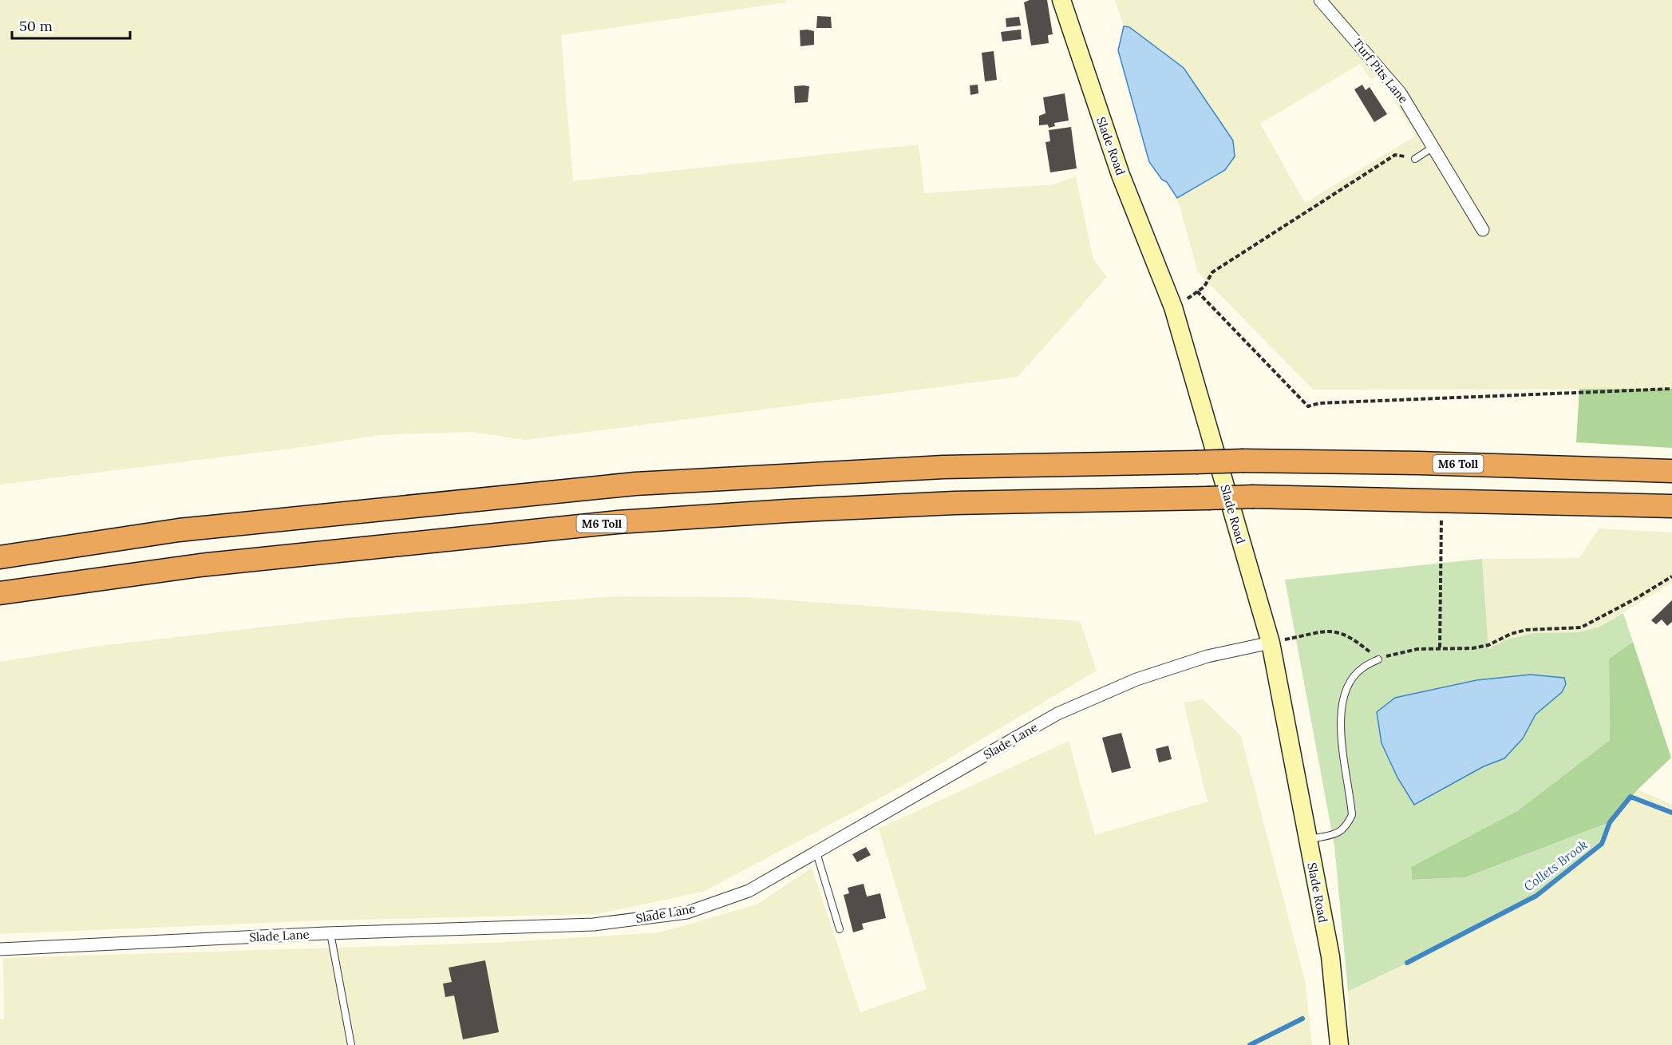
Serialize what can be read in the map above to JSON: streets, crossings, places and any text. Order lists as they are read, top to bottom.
{
  "streets": {
    "highway": ["M6 Toll"],
    "main road": ["Slade Road"],
    "street": ["Turf Pits Lane", "Slade Lane"]
  },
  "crossings": [
    ["Slade Road", "Slade Lane"]
  ],
  "water": ["Collets Brook"],
  "scale_bar": "50 m"
}
